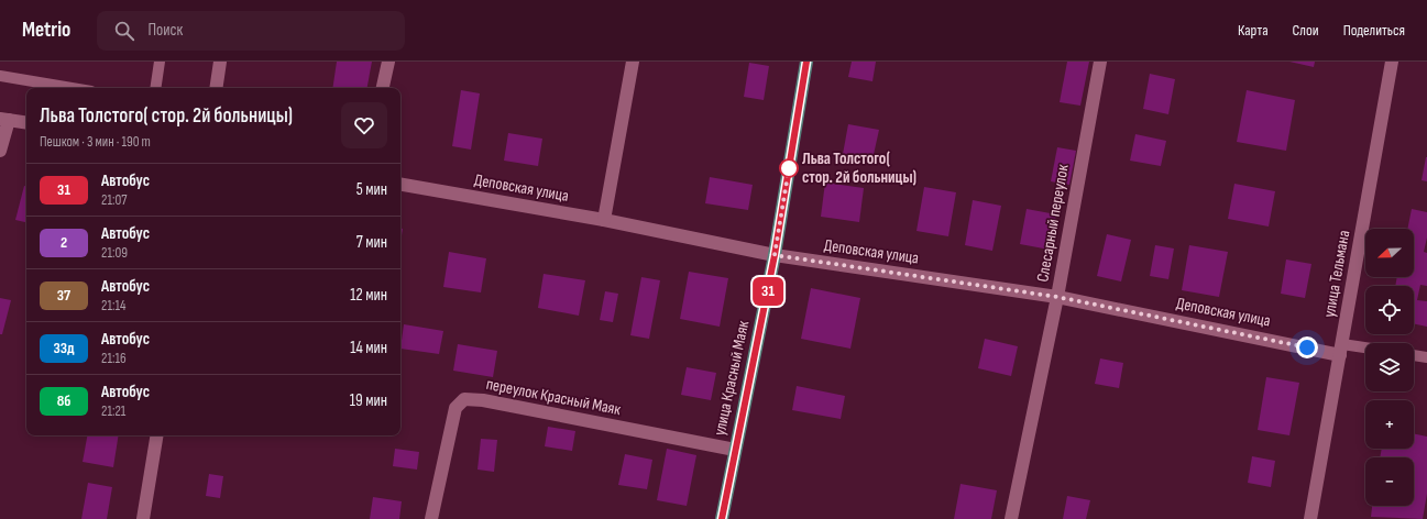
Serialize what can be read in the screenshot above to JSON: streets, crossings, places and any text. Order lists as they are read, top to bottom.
{
  "streets": {
    "main road": ["улица Красный Маяк"],
    "street": [
      "Деповская улица",
      "Слесарный переулок",
      "улица Тельмана",
      "переулок Красный Маяк"
    ]
  },
  "crossings": [
    ["Деповская улица", "Слесарный переулок"],
    ["Деповская улица", "улица Тельмана"],
    ["Деповская улица", "улица Красный Маяк"],
    ["улица Красный Маяк", "переулок Красный Маяк"]
  ],
  "places": ["Льва Толстого( стор. 2й больницы)"],
  "lines": ["bus line 31"],
  "north": "left",
  "page": {
    "header": "Metrio",
    "search": "Поиск",
    "nav": ["Карта", "Слои", "Поделиться"],
    "on_map": "31",
    "heading": ["Льва Толстого( стор. 2й больницы)", "Пешком · 3 мин · 190 m"],
    "list": [
      {
        "mark": "31",
        "name": "Автобус",
        "note": "21:07",
        "value": "5 мин"
      },
      {
        "mark": "2",
        "name": "Автобус",
        "note": "21:09",
        "value": "7 мин"
      },
      {
        "mark": "37",
        "name": "Автобус",
        "note": "21:14",
        "value": "12 мин"
      },
      {
        "mark": "33д",
        "name": "Автобус",
        "note": "21:16",
        "value": "14 мин"
      },
      {
        "mark": "8б",
        "name": "Автобус",
        "note": "21:21",
        "value": "19 мин"
      }
    ],
    "map_buttons": ["+", "−"]
  }
}
